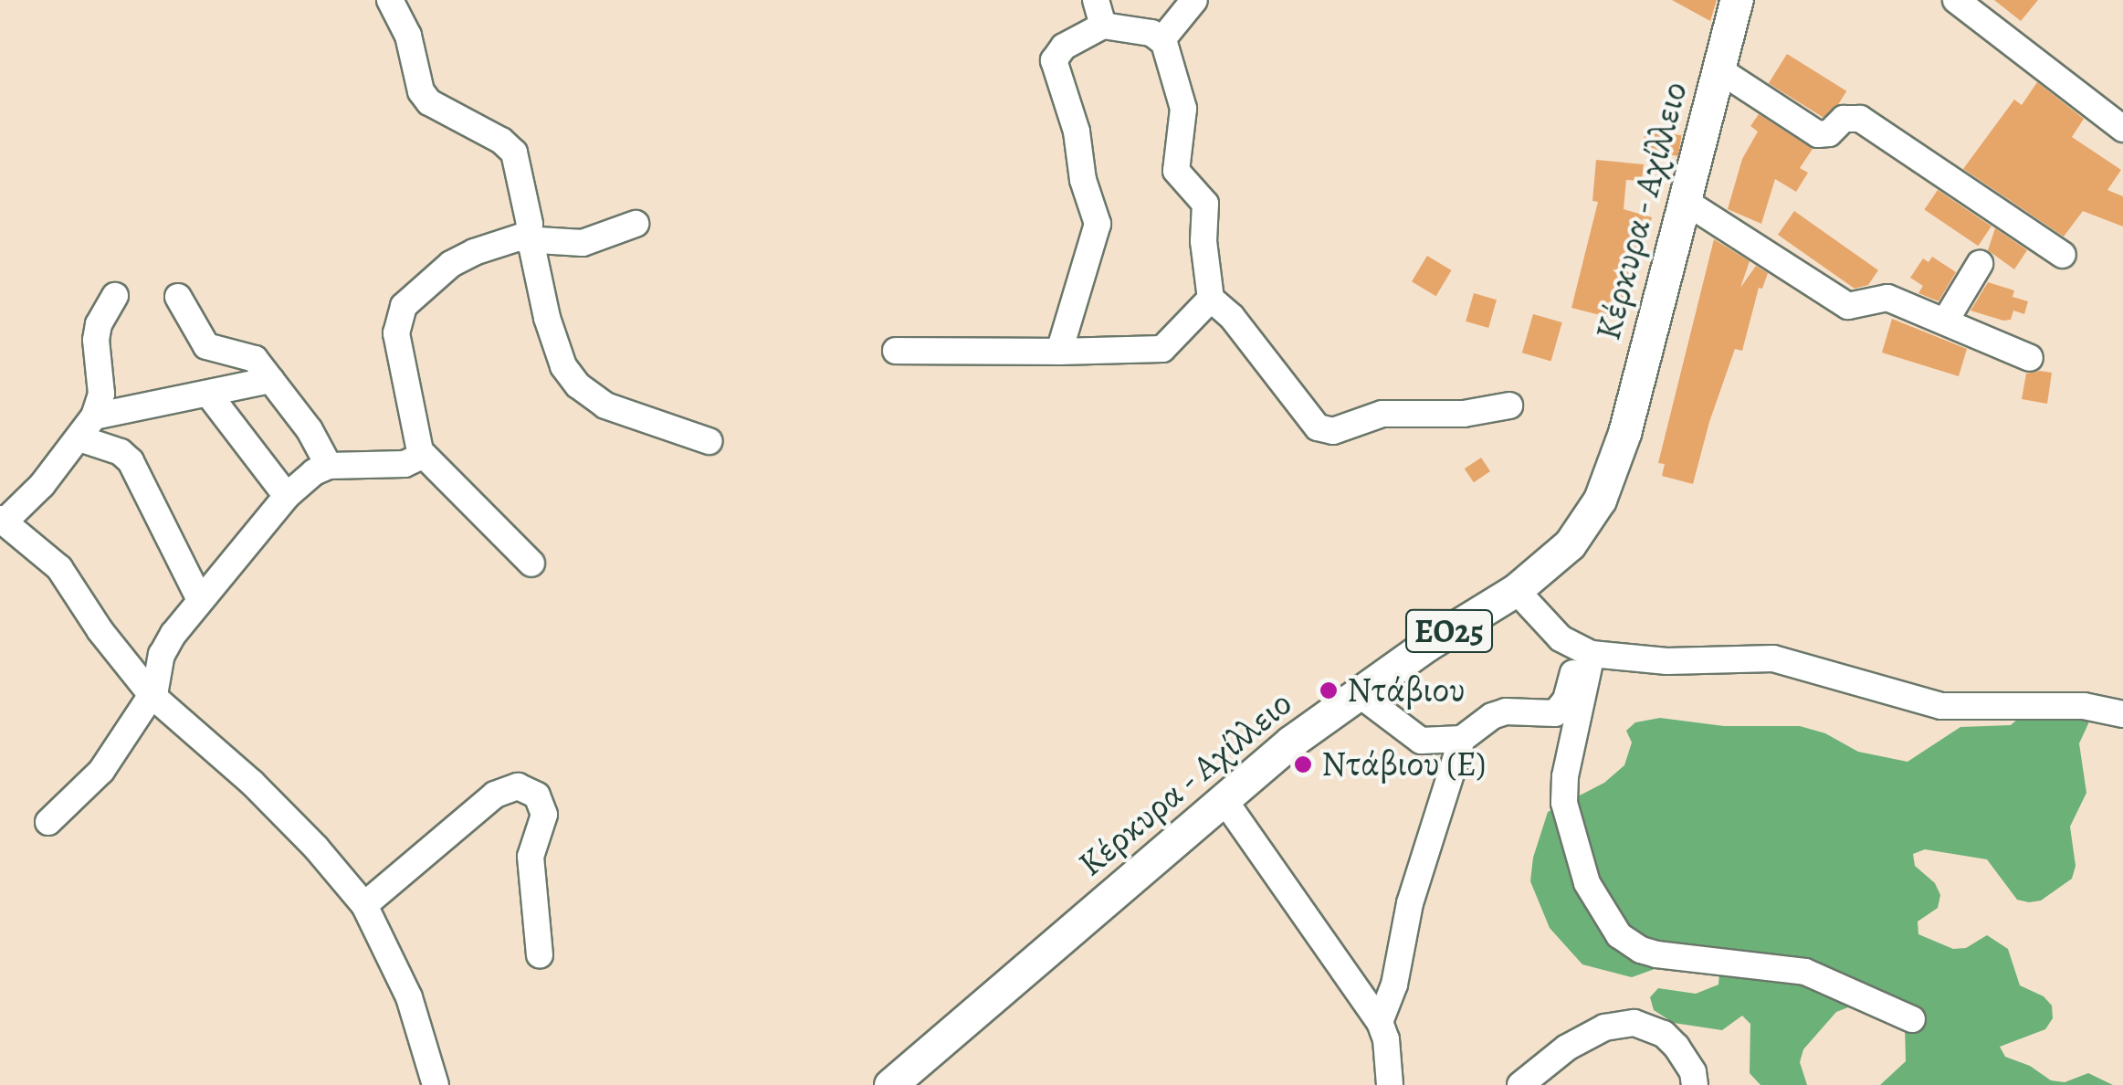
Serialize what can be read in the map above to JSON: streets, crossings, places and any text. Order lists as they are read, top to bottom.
{
  "streets": {
    "main road": ["Κέρκυρα - Αχίλλειο", "ΕΟ25"]
  },
  "places": ["Ντάβιου", "Ντάβιου (E)"]
}
